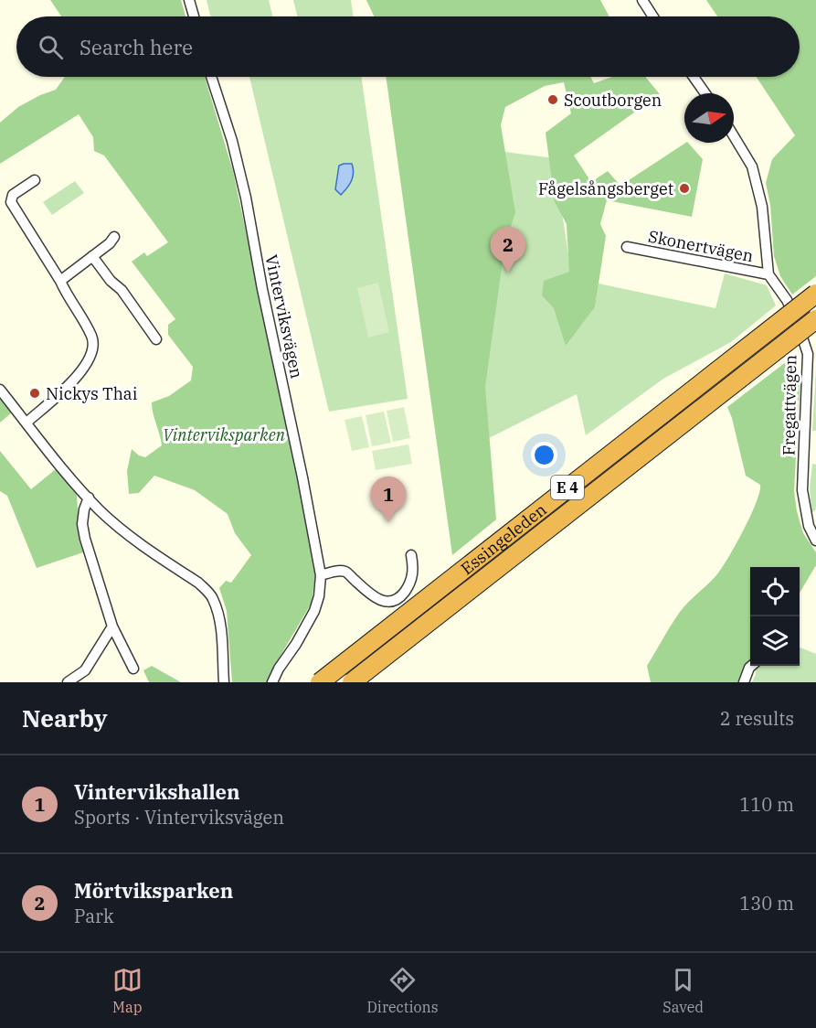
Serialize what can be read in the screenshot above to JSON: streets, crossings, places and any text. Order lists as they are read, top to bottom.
{
  "streets": {
    "highway": ["E 4", "Essingeleden"],
    "street": ["Skonertvägen", "Vinterviksvägen", "Fregattvägen"]
  },
  "crossings": [
    ["Skonertvägen", "Fregattvägen"]
  ],
  "parks": ["Vinterviksparken"],
  "places": ["Scoutborgen", "Fågelsångsberget", "Nickys Thai"],
  "north": "right",
  "page": {
    "search": "Search here",
    "pins": ["2", "1"],
    "heading": ["Nearby", "2 results"],
    "list": [
      {
        "mark": "1",
        "name": "Vintervikshallen",
        "note": "Sports · Vinterviksvägen",
        "value": "110 m"
      },
      {
        "mark": "2",
        "name": "Mörtviksparken",
        "note": "Park",
        "value": "130 m"
      }
    ],
    "nav": ["Map", "Directions", "Saved"]
  }
}
